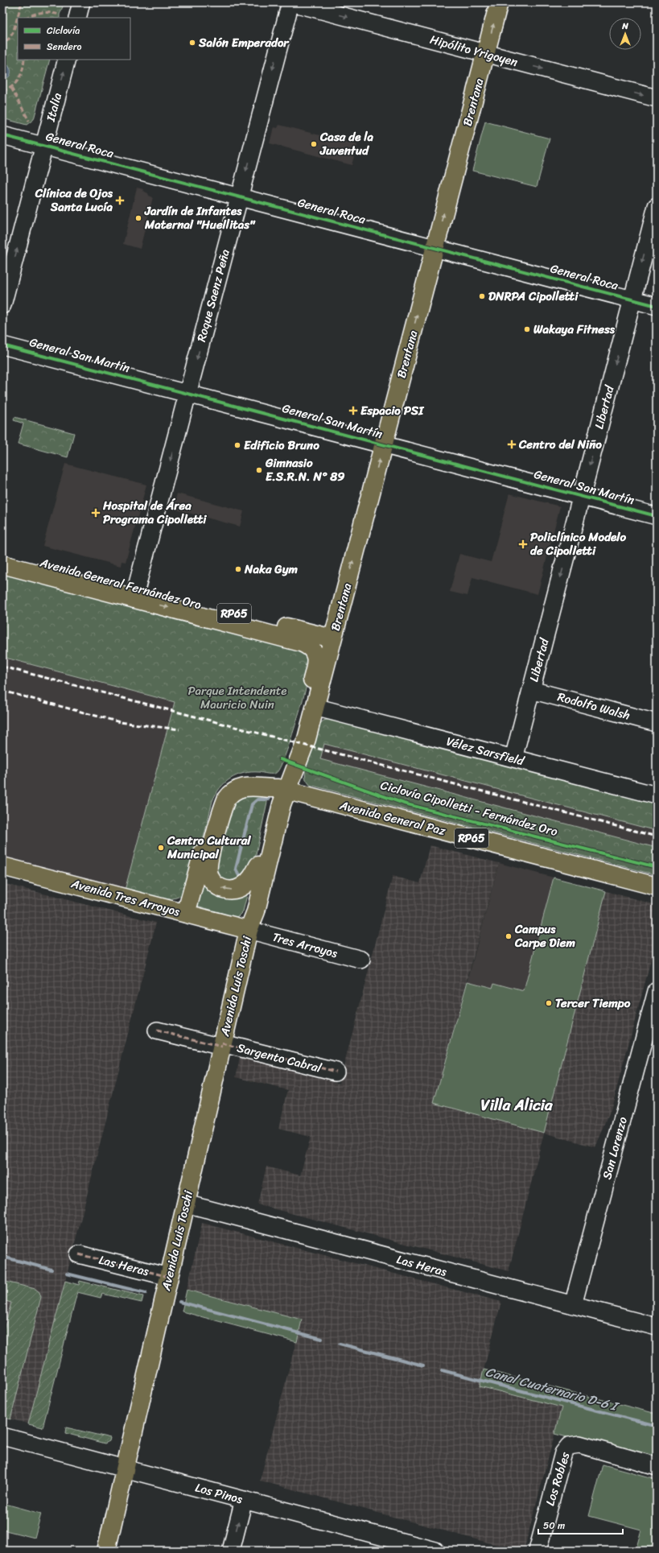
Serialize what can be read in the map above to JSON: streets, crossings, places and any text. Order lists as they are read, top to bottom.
{
  "streets": {
    "main road": [
      "Brentana",
      "Avenida General Fernández Oro",
      "RP65",
      "Avenida General Paz",
      "Avenida Tres Arroyos",
      "Avenida Luis Toschi"
    ],
    "street": [
      "Hipólito Yrigoyen",
      "Italia",
      "General Roca",
      "Roque Saenz Peña",
      "General San Martín",
      "Libertad",
      "Rodolfo Walsh",
      "Vélez Sarsfield",
      "Tres Arroyos",
      "Sargento Cabral",
      "San Lorenzo",
      "Las Heras",
      "Los Robles",
      "Los Pinos"
    ],
    "cycle path": ["Ciclovía Cipolletti - Fernández Oro"]
  },
  "crossings": [
    ["Hipólito Yrigoyen", "Brentana"],
    ["Hipólito Yrigoyen", "Roque Saenz Peña"],
    ["Brentana", "General Roca"],
    ["Brentana", "General San Martín"],
    ["Brentana", "Avenida General Fernández Oro"],
    ["Brentana", "Vélez Sarsfield"],
    ["Brentana", "Avenida Luis Toschi"],
    ["Italia", "General Roca"],
    ["General Roca", "Roque Saenz Peña"],
    ["General Roca", "Libertad"],
    ["Roque Saenz Peña", "General San Martín"],
    ["Roque Saenz Peña", "Avenida General Fernández Oro"],
    ["General San Martín", "Libertad"],
    ["Libertad", "Rodolfo Walsh"],
    ["Libertad", "Vélez Sarsfield"],
    ["Avenida General Fernández Oro", "Avenida Luis Toschi"],
    ["RP65", "Avenida General Paz"],
    ["RP65", "Avenida Luis Toschi"],
    ["Vélez Sarsfield", "Avenida Luis Toschi"],
    ["Avenida General Paz", "Avenida Luis Toschi"],
    ["Avenida Tres Arroyos", "Tres Arroyos"],
    ["Avenida Tres Arroyos", "Avenida Luis Toschi"],
    ["Tres Arroyos", "Avenida Luis Toschi"],
    ["Avenida Luis Toschi", "Sargento Cabral"],
    ["Avenida Luis Toschi", "Las Heras"],
    ["Avenida Luis Toschi", "Los Pinos"],
    ["San Lorenzo", "Las Heras"]
  ],
  "one_way": [
    "Hipólito Yrigoyen",
    "Brentana",
    "Italia",
    "Roque Saenz Peña",
    "Libertad"
  ],
  "districts": ["Villa Alicia"],
  "water": ["Canal Cuaternario D-6 I"],
  "parks": ["Parque Intendente Mauricio Nuin"],
  "places": {
    "other": [
      "Salón Emperador",
      "Casa de la Juventud",
      "Jardín de Infantes Maternal \"Huellitas\"",
      "DNRPA Cipolletti",
      "Wakaya Fitness",
      "Edificio Bruno",
      "Gimnasio E.S.R.N. N° 89",
      "Naka Gym",
      "Centro Cultural Municipal",
      "Campus Carpe Diem",
      "Tercer Tiempo"
    ],
    "health": [
      "Clínica de Ojos Santa Lucía",
      "Espacio PSI",
      "Centro del Niño",
      "Hospital de Área Programa Cipolletti",
      "Policlínico Modelo de Cipolletti"
    ]
  },
  "legend": ["Ciclovía", "Sendero"],
  "scale_bar": "50 m",
  "north": "top"
}
